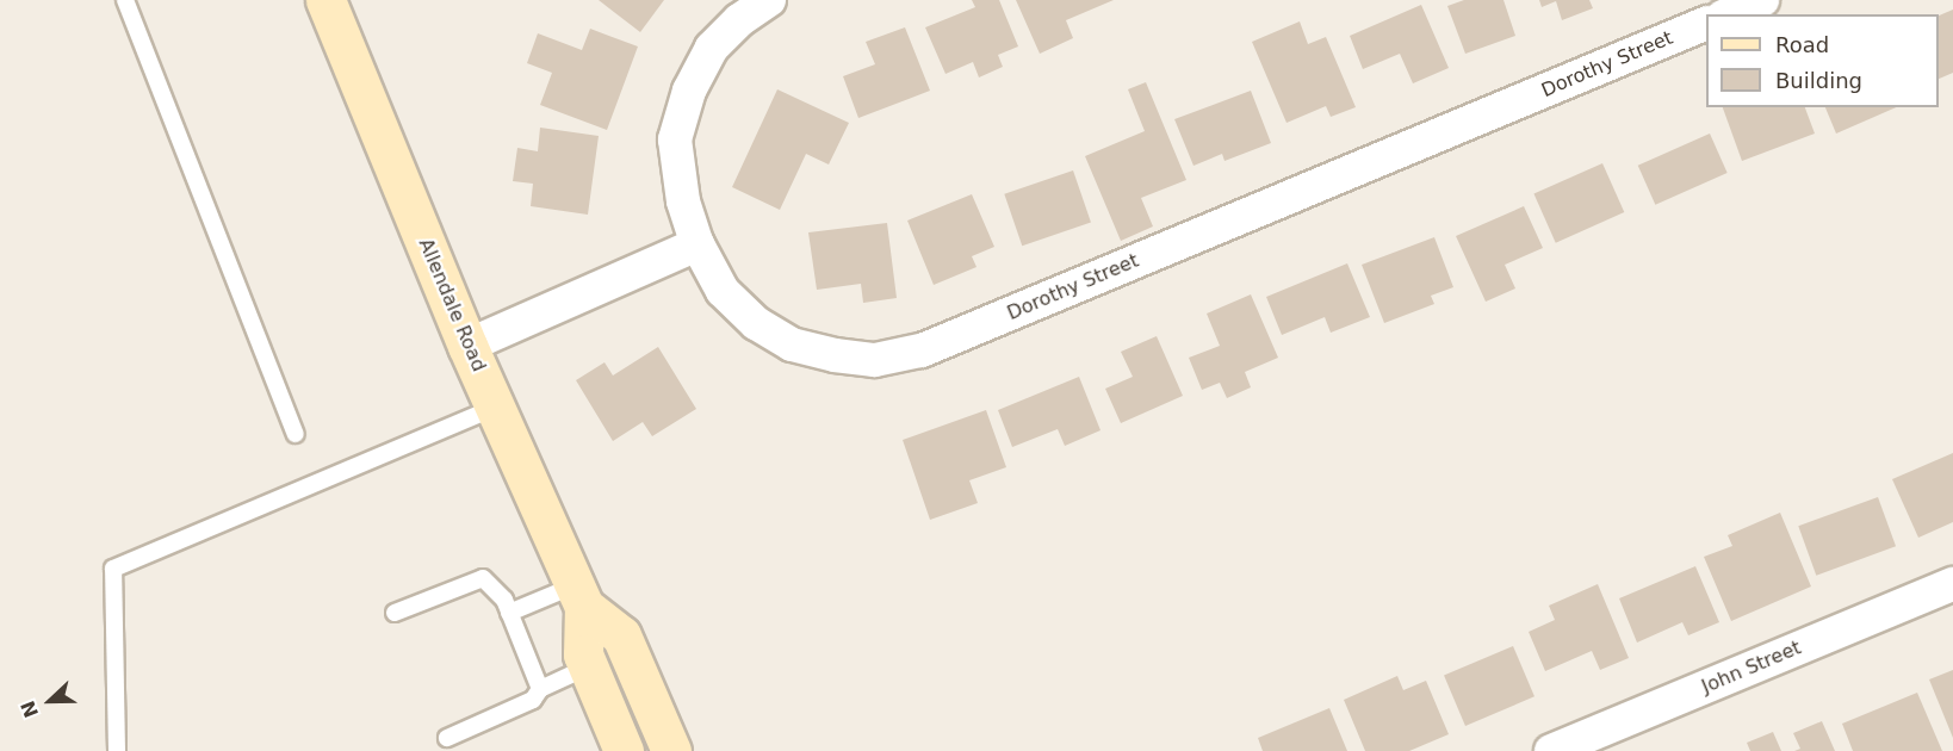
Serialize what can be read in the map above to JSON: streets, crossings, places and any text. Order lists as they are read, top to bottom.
{
  "streets": {
    "street": ["Dorothy Street", "Allendale Road", "John Street"]
  },
  "legend": ["Road", "Building"],
  "north": "left"
}
